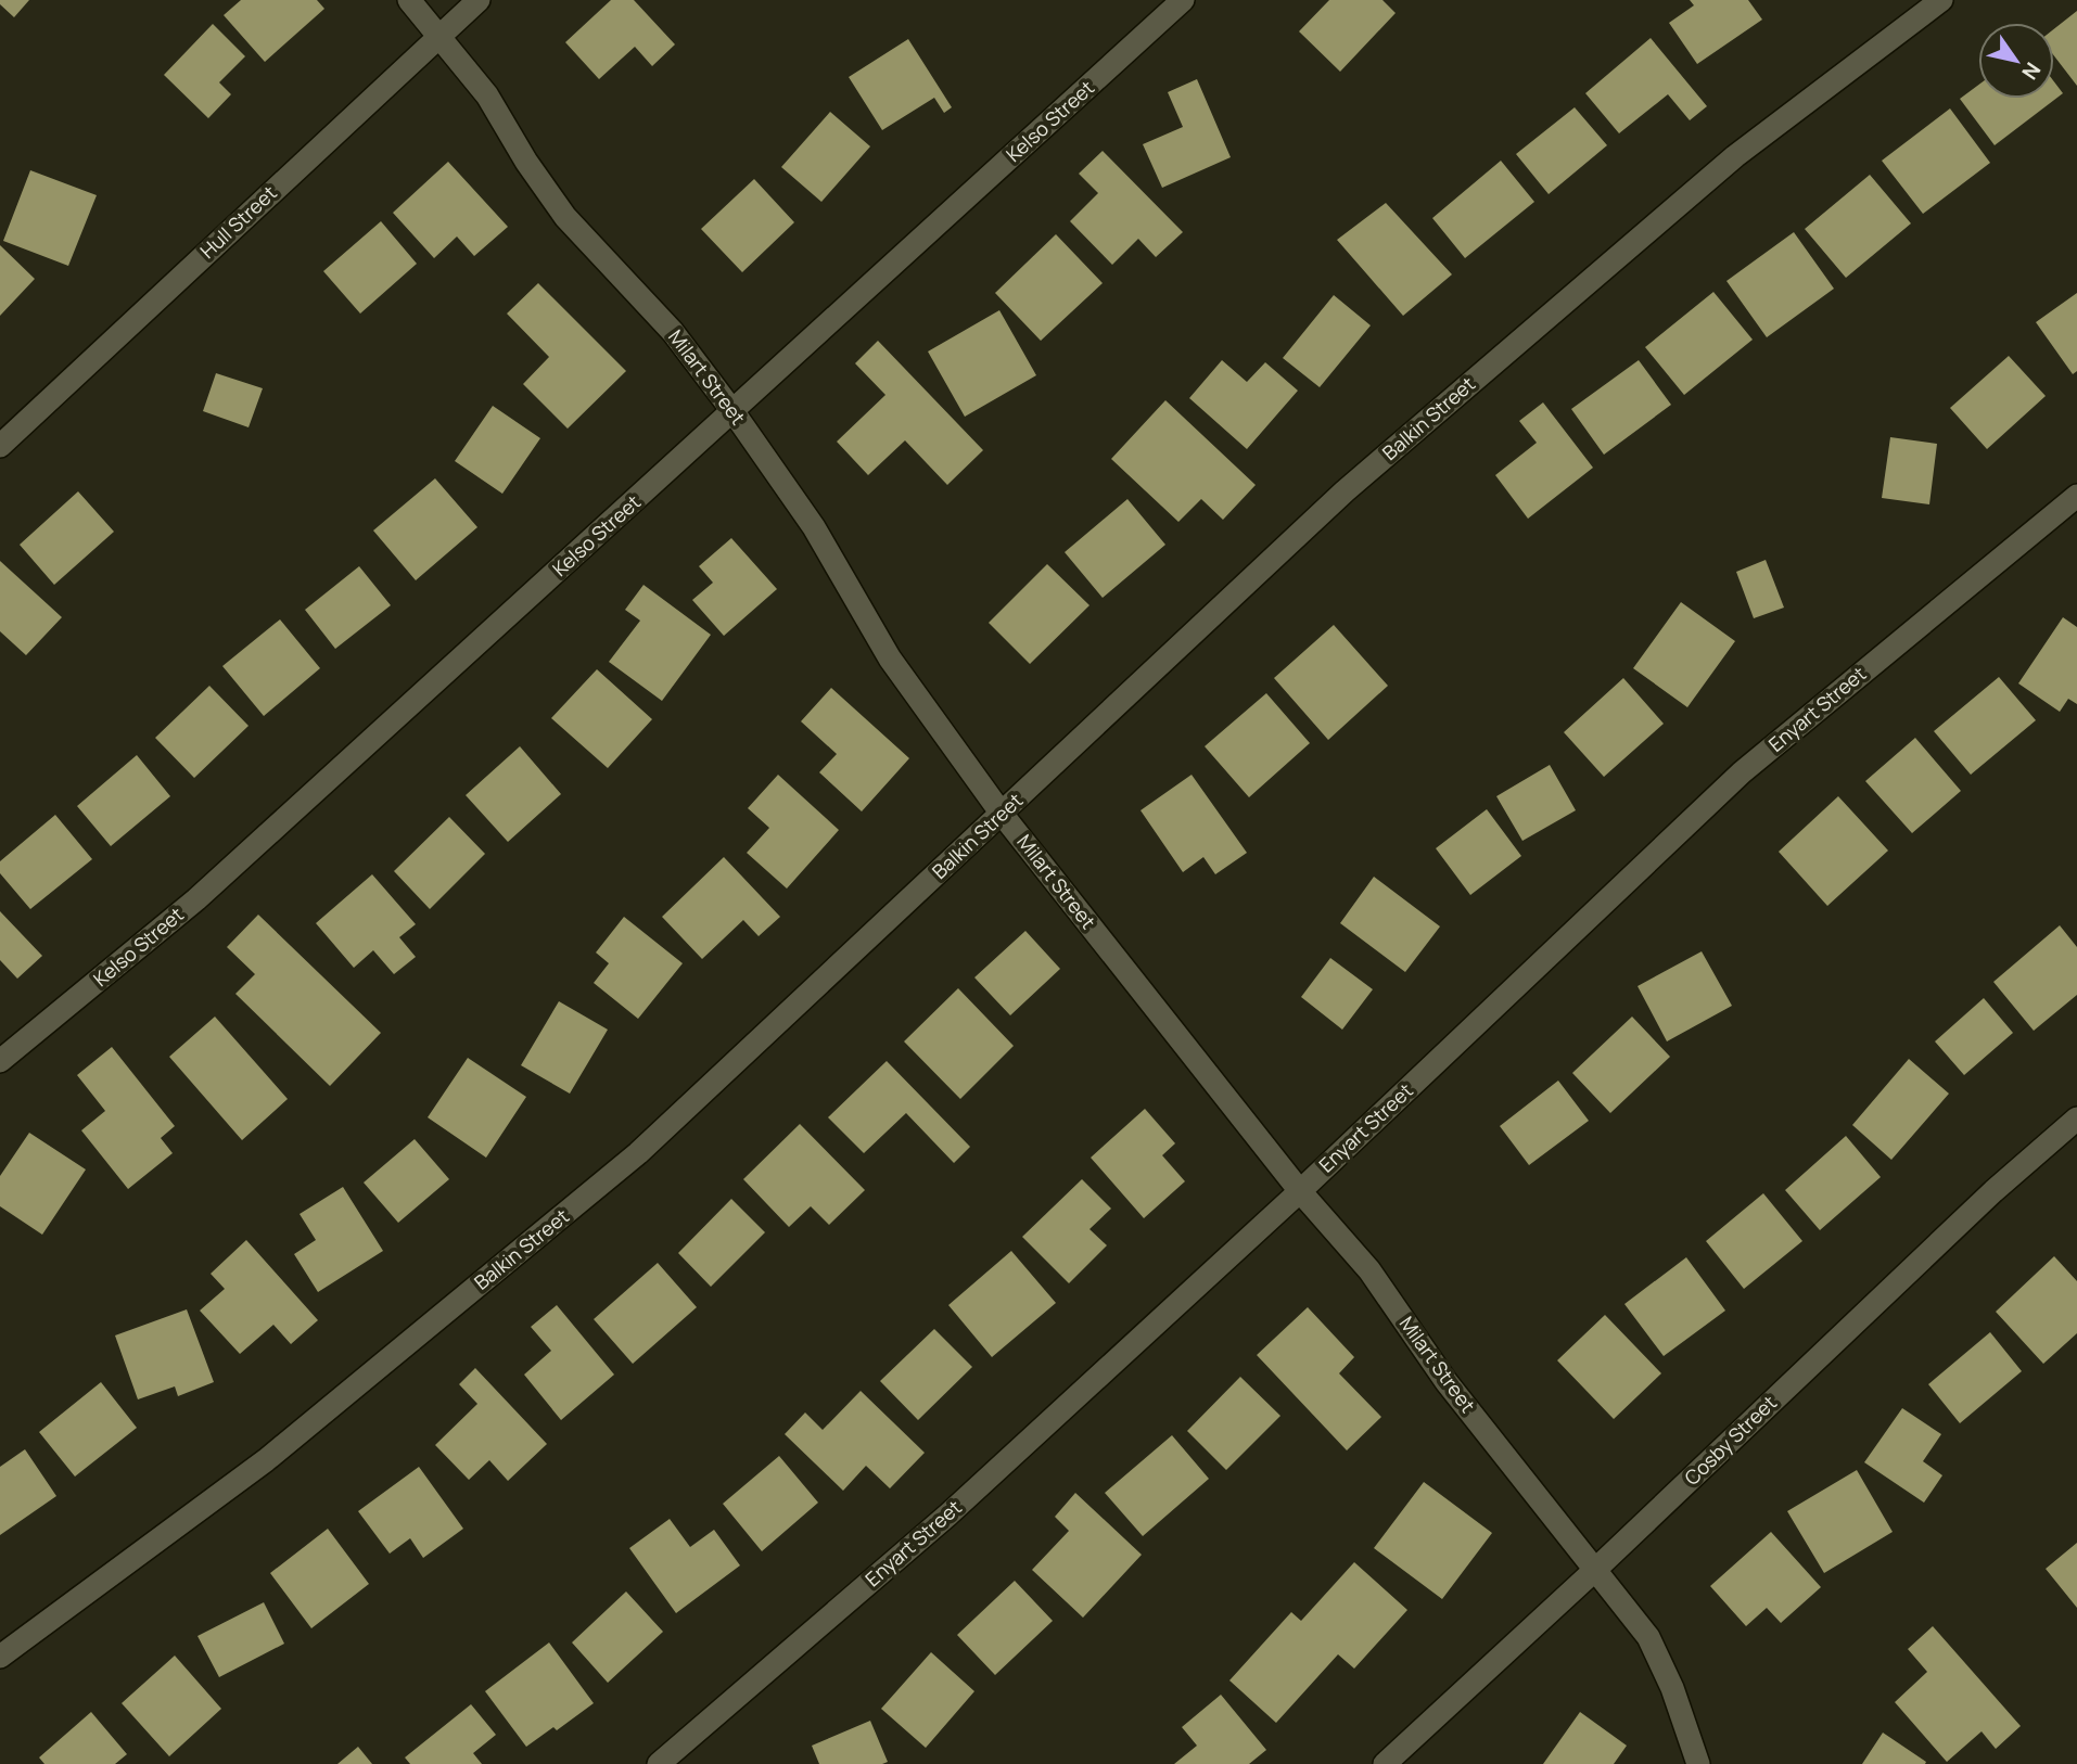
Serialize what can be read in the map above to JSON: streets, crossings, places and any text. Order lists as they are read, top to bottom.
{
  "streets": {
    "street": [
      "Kelso Street",
      "Hull Street",
      "Milart Street",
      "Balkin Street",
      "Enyart Street",
      "Cosby Street"
    ]
  },
  "crossings": [
    ["Kelso Street", "Milart Street"],
    ["Hull Street", "Milart Street"],
    ["Milart Street", "Balkin Street"],
    ["Milart Street", "Enyart Street"],
    ["Milart Street", "Cosby Street"]
  ],
  "north": "bottom right"
}
